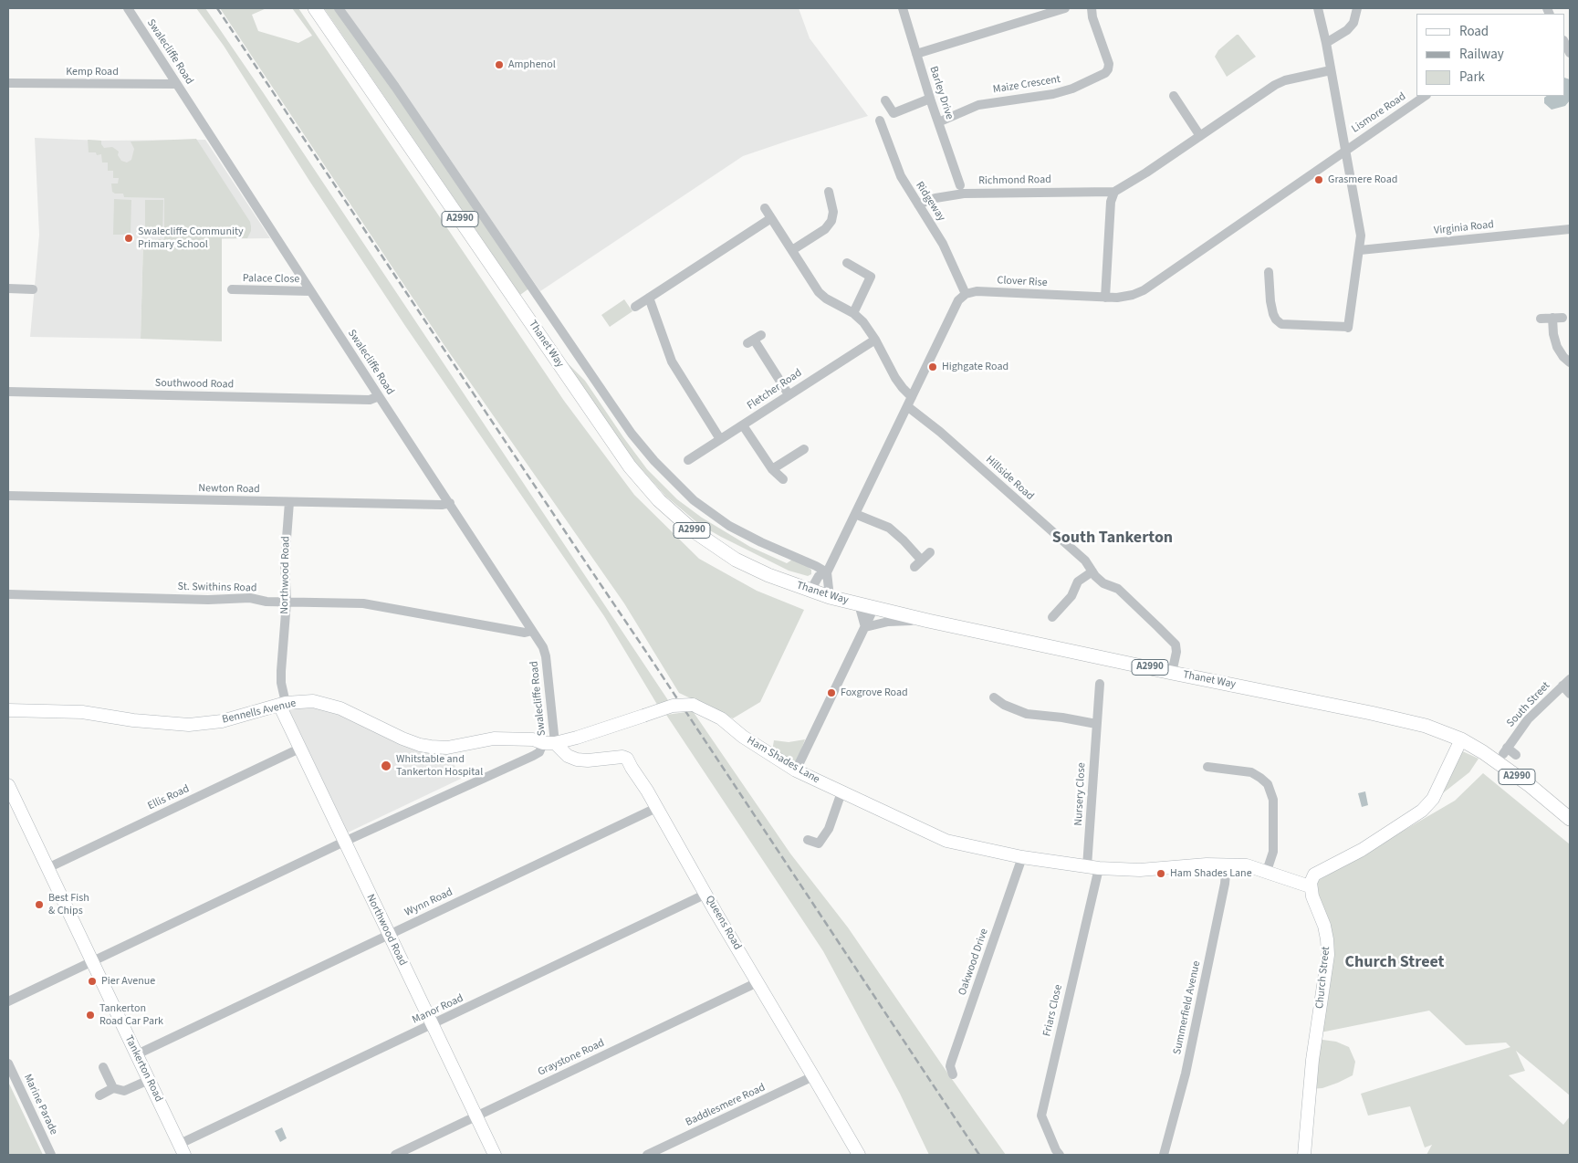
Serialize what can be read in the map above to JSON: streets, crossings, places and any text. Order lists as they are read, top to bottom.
{
  "streets": {
    "main road": ["A2990", "Thanet Way"],
    "street": [
      "Swalecliffe Road",
      "Kemp Road",
      "Maize Crescent",
      "Barley Drive",
      "Lismore Road",
      "Richmond Road",
      "Ridgeway",
      "Virginia Road",
      "Palace Close",
      "Clover Rise",
      "Southwood Road",
      "Fletcher Road",
      "Hillside Road",
      "Newton Road",
      "Northwood Road",
      "St. Swithins Road",
      "South Street",
      "Bennells Avenue",
      "Ham Shades Lane",
      "Nursery Close",
      "Ellis Road",
      "Wynn Road",
      "Queens Road",
      "Oakwood Drive",
      "Church Street",
      "Summerfield Avenue",
      "Manor Road",
      "Friars Close",
      "Graystone Road",
      "Tankerton Road",
      "Marine Parade",
      "Baddlesmere Road"
    ]
  },
  "crossings": [
    ["Swalecliffe Road", "Kemp Road"],
    ["Swalecliffe Road", "Palace Close"],
    ["Swalecliffe Road", "Southwood Road"],
    ["Swalecliffe Road", "Newton Road"],
    ["Swalecliffe Road", "St. Swithins Road"],
    ["Swalecliffe Road", "Bennells Avenue"],
    ["Swalecliffe Road", "Ham Shades Lane"],
    ["Swalecliffe Road", "Queens Road"],
    ["Maize Crescent", "Barley Drive"],
    ["Lismore Road", "Clover Rise"],
    ["Richmond Road", "Ridgeway"],
    ["Ridgeway", "Clover Rise"],
    ["Thanet Way", "Hillside Road"],
    ["Newton Road", "Northwood Road"],
    ["Northwood Road", "St. Swithins Road"],
    ["Northwood Road", "Bennells Avenue"],
    ["Northwood Road", "Ellis Road"],
    ["Northwood Road", "Wynn Road"],
    ["Northwood Road", "Manor Road"],
    ["Northwood Road", "Graystone Road"],
    ["Bennells Avenue", "Ham Shades Lane"],
    ["Bennells Avenue", "Queens Road"],
    ["Ham Shades Lane", "Nursery Close"],
    ["Ham Shades Lane", "Queens Road"],
    ["Ham Shades Lane", "Oakwood Drive"],
    ["Ham Shades Lane", "Church Street"],
    ["Ham Shades Lane", "Summerfield Avenue"],
    ["Ham Shades Lane", "Friars Close"],
    ["Nursery Close", "Friars Close"],
    ["Ellis Road", "Tankerton Road"],
    ["Wynn Road", "Queens Road"],
    ["Wynn Road", "Tankerton Road"],
    ["Queens Road", "Manor Road"],
    ["Queens Road", "Graystone Road"],
    ["Queens Road", "Baddlesmere Road"],
    ["Manor Road", "Tankerton Road"]
  ],
  "districts": ["South Tankerton", "Church Street"],
  "places": [
    "Amphenol",
    "Grasmere Road",
    "Swalecliffe Community Primary School",
    "Highgate Road",
    "Foxgrove Road",
    "Whitstable and Tankerton Hospital",
    "Ham Shades Lane",
    "Best Fish & Chips",
    "Pier Avenue",
    "Tankerton Road Car Park"
  ],
  "legend": ["Road", "Railway", "Park"]
}
